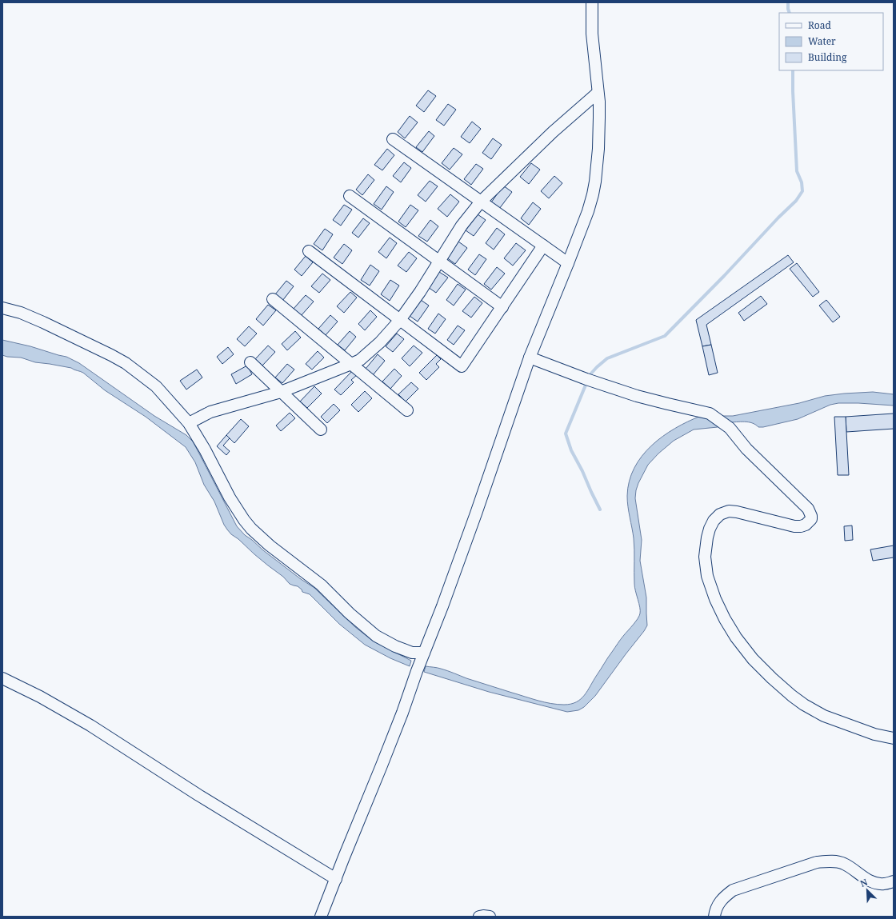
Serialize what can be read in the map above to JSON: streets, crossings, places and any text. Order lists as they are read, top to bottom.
{
  "legend": ["Road", "Water", "Building"],
  "north": "top left"
}
